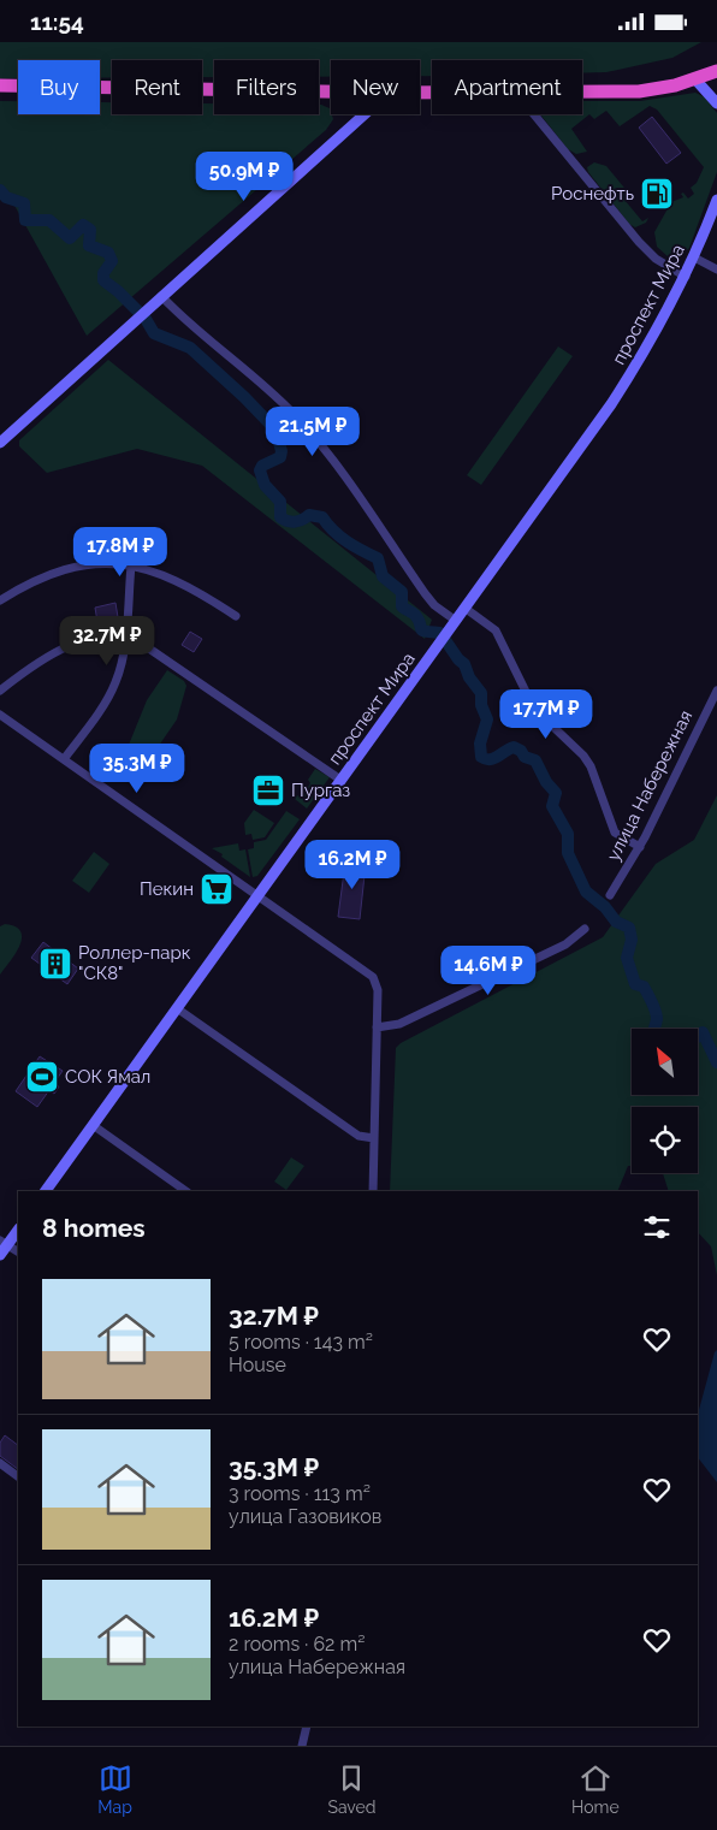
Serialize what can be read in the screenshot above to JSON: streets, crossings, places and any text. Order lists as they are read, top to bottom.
{
  "streets": {
    "main road": ["проспект Мира"],
    "street": ["улица Набережная"]
  },
  "places": {
    "fuel station": ["Роснефть"],
    "office": ["Пургаз"],
    "supermarket": ["Пекин"],
    "building": ["Роллер-парк \"СК8\""],
    "sports": ["СОК Ямал"]
  },
  "north": "top left",
  "page": {
    "status": "11:54",
    "chip": [
      "Buy",
      "Rent",
      "Filters",
      "New",
      "Apartment"
    ],
    "price": [
      "50.9M ₽",
      "21.5M ₽",
      "17.8M ₽",
      "32.7M ₽",
      "17.7M ₽",
      "35.3M ₽",
      "16.2M ₽",
      "14.6M ₽"
    ],
    "heading": "8 homes",
    "list": [
      {
        "name": "32.7M ₽",
        "note": "5 rooms · 143 m² · House"
      },
      {
        "name": "35.3M ₽",
        "note": "3 rooms · 113 m² · улица Газовиков"
      },
      {
        "name": "16.2M ₽",
        "note": "2 rooms · 62 m² · улица Набережная"
      }
    ],
    "tabs": ["Map", "Saved", "Home"]
  }
}
